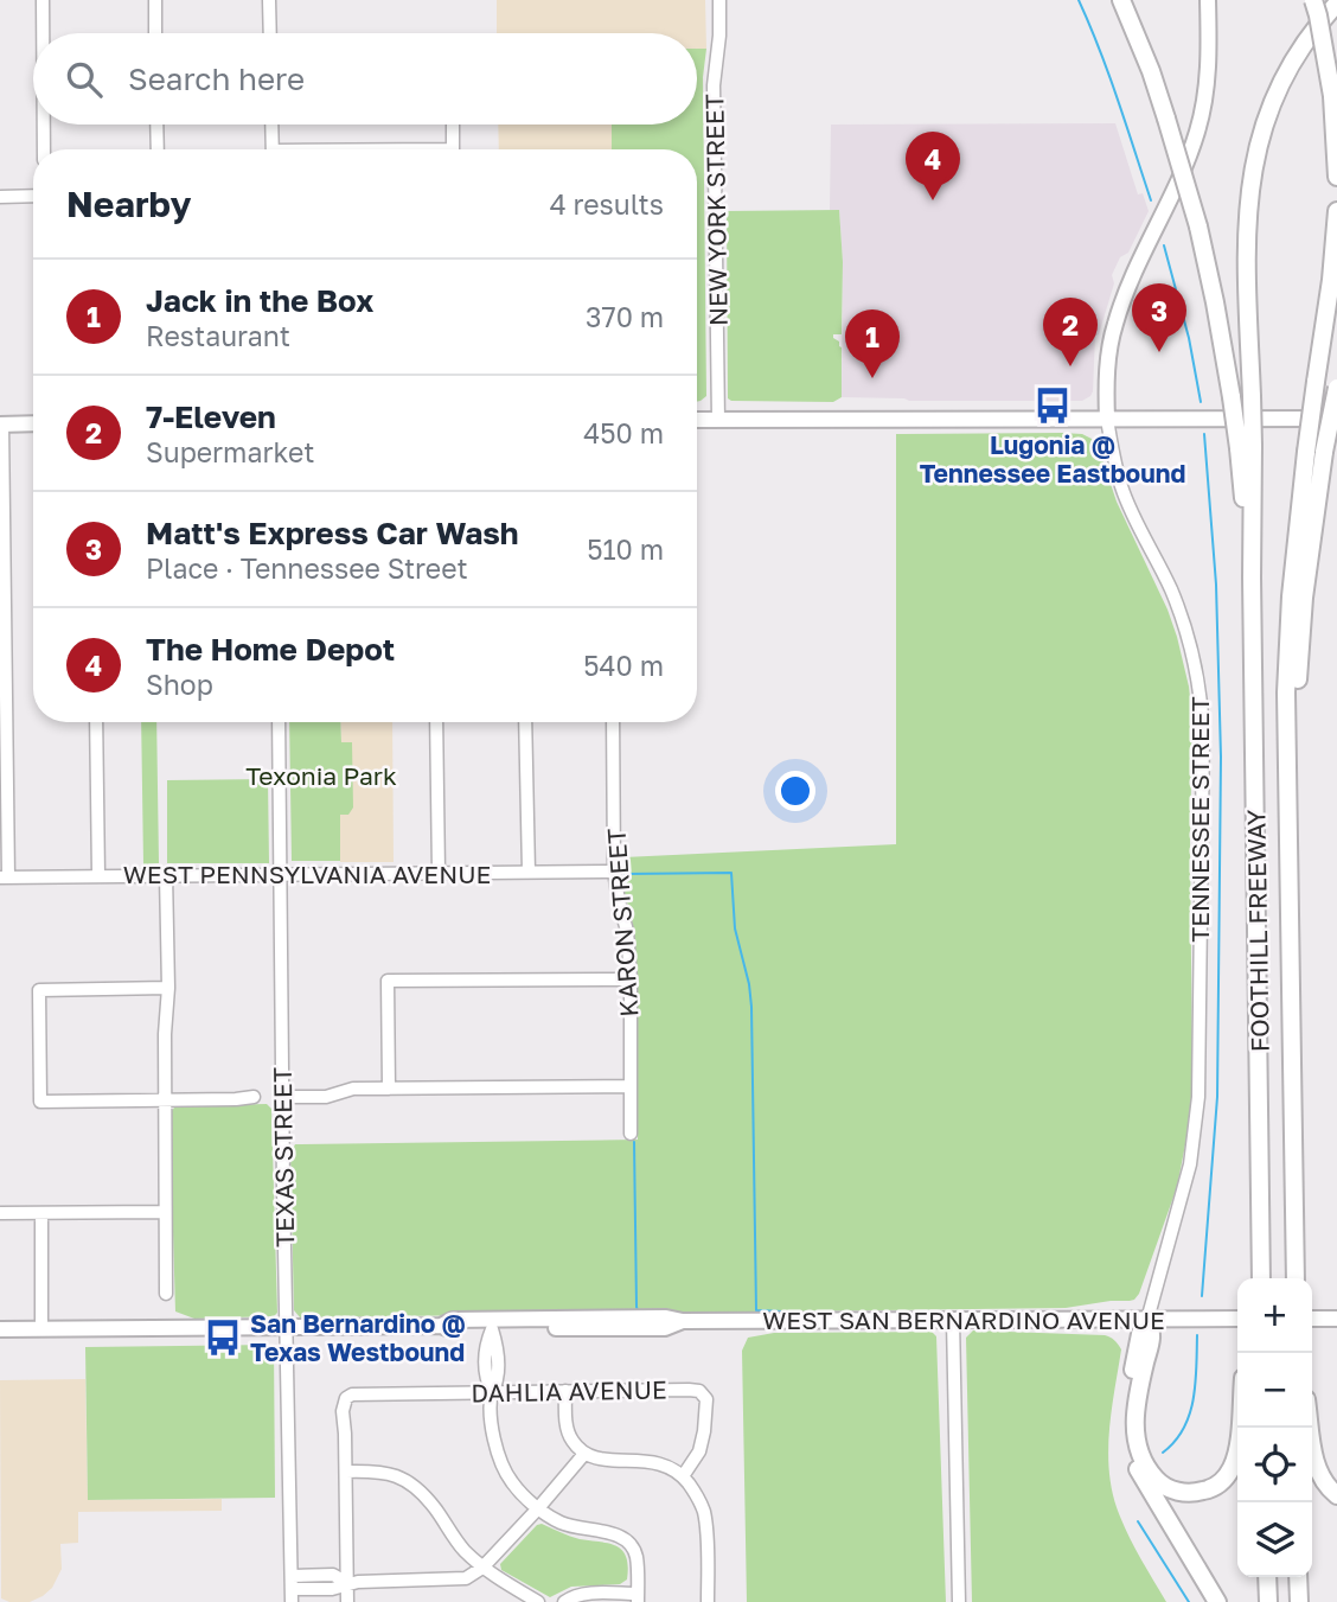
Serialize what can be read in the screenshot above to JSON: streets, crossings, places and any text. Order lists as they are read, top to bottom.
{
  "streets": {
    "highway": ["FOOTHILL FREEWAY"],
    "main road": ["TENNESSEE STREET", "WEST SAN BERNARDINO AVENUE"],
    "street": [
      "NEW YORK STREET",
      "WEST PENNSYLVANIA AVENUE",
      "KARON STREET",
      "TEXAS STREET",
      "DAHLIA AVENUE"
    ]
  },
  "crossings": [
    ["TENNESSEE STREET", "WEST SAN BERNARDINO AVENUE"],
    ["WEST PENNSYLVANIA AVENUE", "KARON STREET"],
    ["WEST PENNSYLVANIA AVENUE", "TEXAS STREET"],
    ["TEXAS STREET", "WEST SAN BERNARDINO AVENUE"]
  ],
  "parks": ["Texonia Park"],
  "places": {
    "bus stop": ["Lugonia @ Tennessee Eastbound", "San Bernardino @ Texas Westbound"]
  },
  "page": {
    "search": "Search here",
    "pins": [
      "4",
      "3",
      "2",
      "1"
    ],
    "heading": ["Nearby", "4 results"],
    "list": [
      {
        "mark": "1",
        "name": "Jack in the Box",
        "note": "Restaurant",
        "value": "370 m"
      },
      {
        "mark": "2",
        "name": "7-Eleven",
        "note": "Supermarket",
        "value": "450 m"
      },
      {
        "mark": "3",
        "name": "Matt's Express Car Wash",
        "note": "Place · Tennessee Street",
        "value": "510 m"
      },
      {
        "mark": "4",
        "name": "The Home Depot",
        "note": "Shop",
        "value": "540 m"
      }
    ],
    "map_buttons": ["+", "−"]
  }
}
